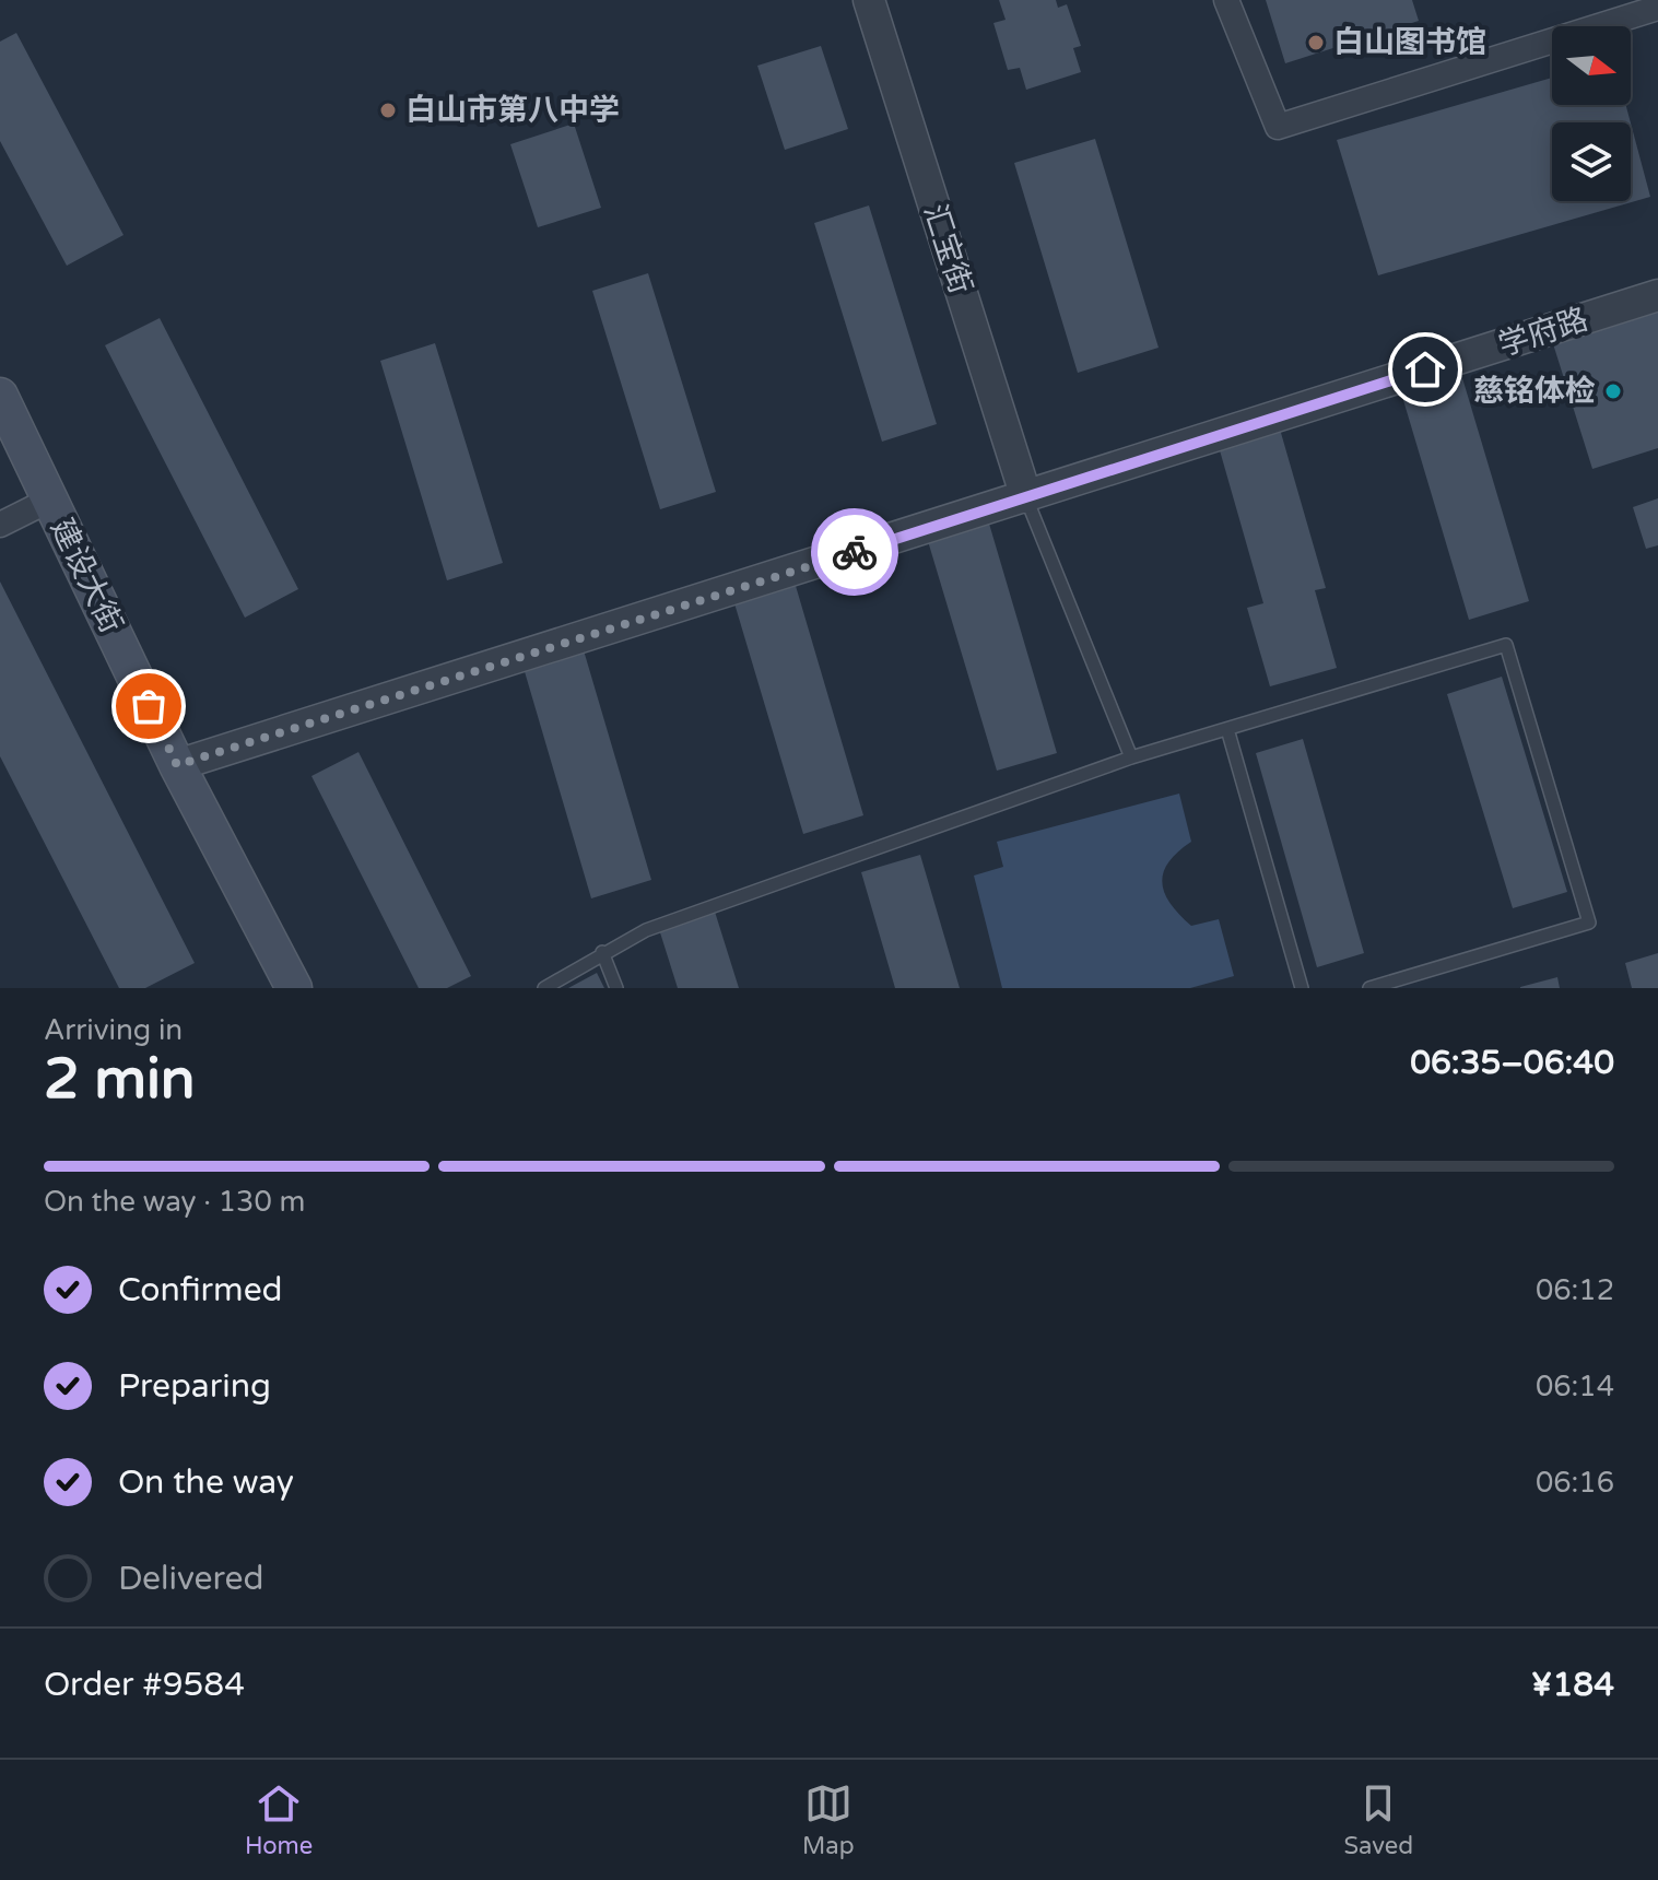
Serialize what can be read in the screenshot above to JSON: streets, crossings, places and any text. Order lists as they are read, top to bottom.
{
  "streets": {
    "main road": ["建设大街"],
    "street": ["汇宝街", "学府路"]
  },
  "crossings": [
    ["汇宝街", "学府路"],
    ["学府路", "建设大街"]
  ],
  "places": ["白山图书馆", "白山市第八中学", "慈铭体检"],
  "north": "right",
  "page": {
    "heading": ["2 min", "Arriving in", "06:35–06:40"],
    "panel": ["Order #9584", "¥184"],
    "bar": "On the way · 130 m",
    "list": [
      ["Confirmed", "06:12"],
      ["Preparing", "06:14"],
      ["On the way", "06:16"],
      "Delivered"
    ],
    "tabs": ["Home", "Map", "Saved"]
  }
}
